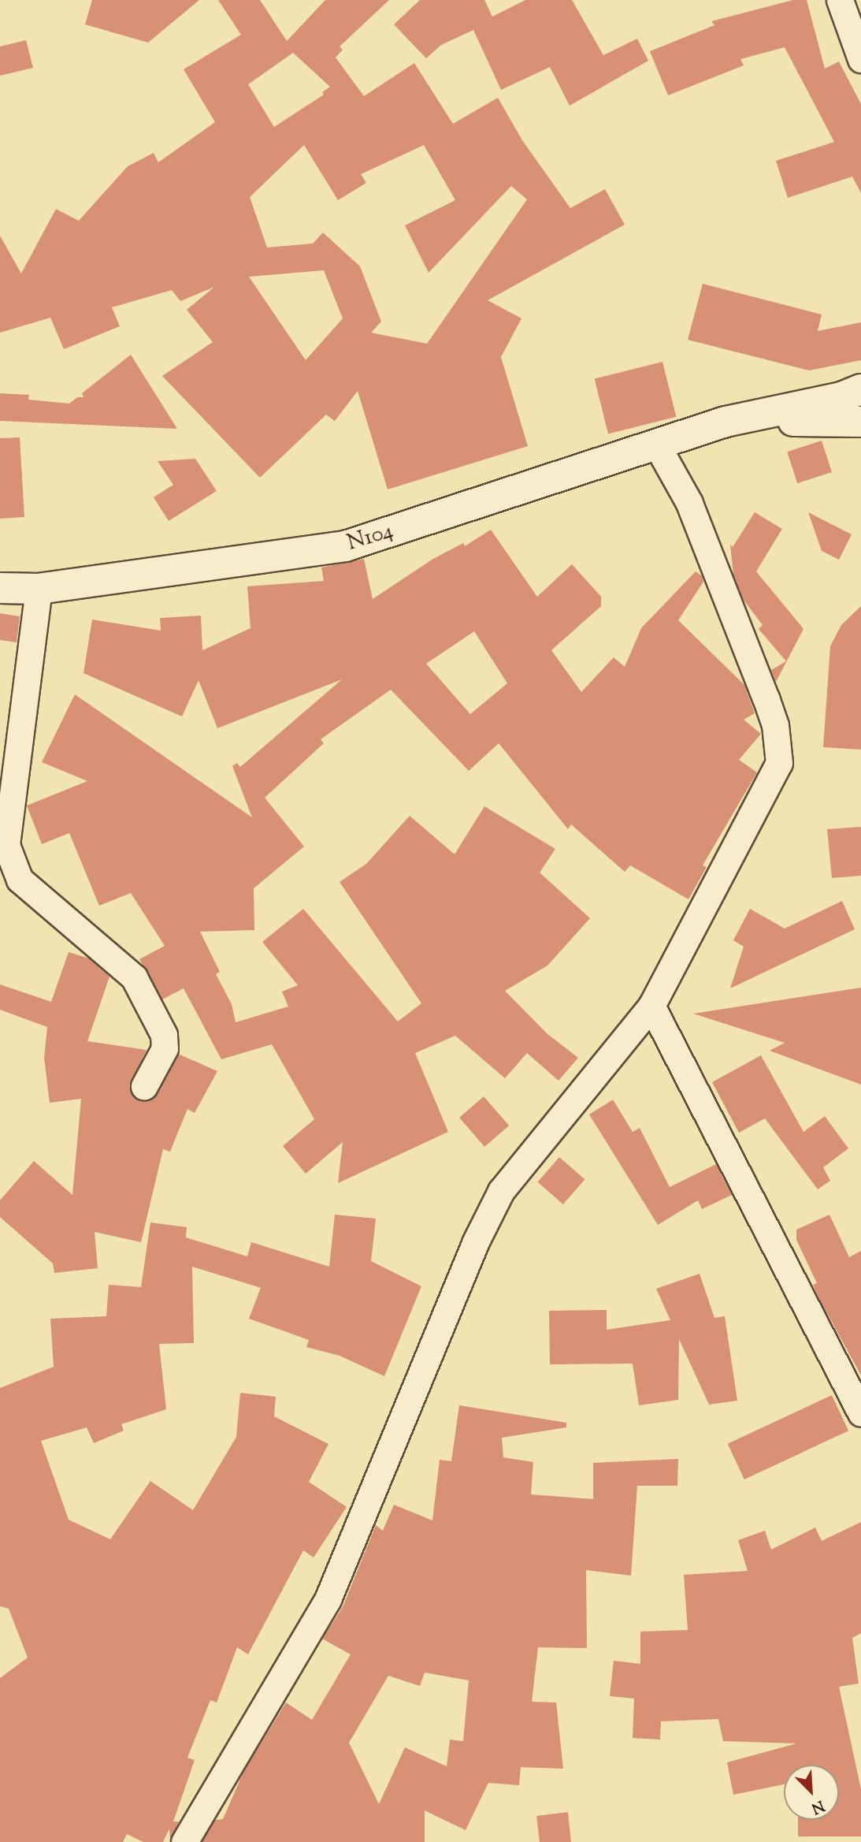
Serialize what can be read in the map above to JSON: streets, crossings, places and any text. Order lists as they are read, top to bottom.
{
  "streets": {
    "street": ["N104"]
  },
  "north": "bottom right"
}
